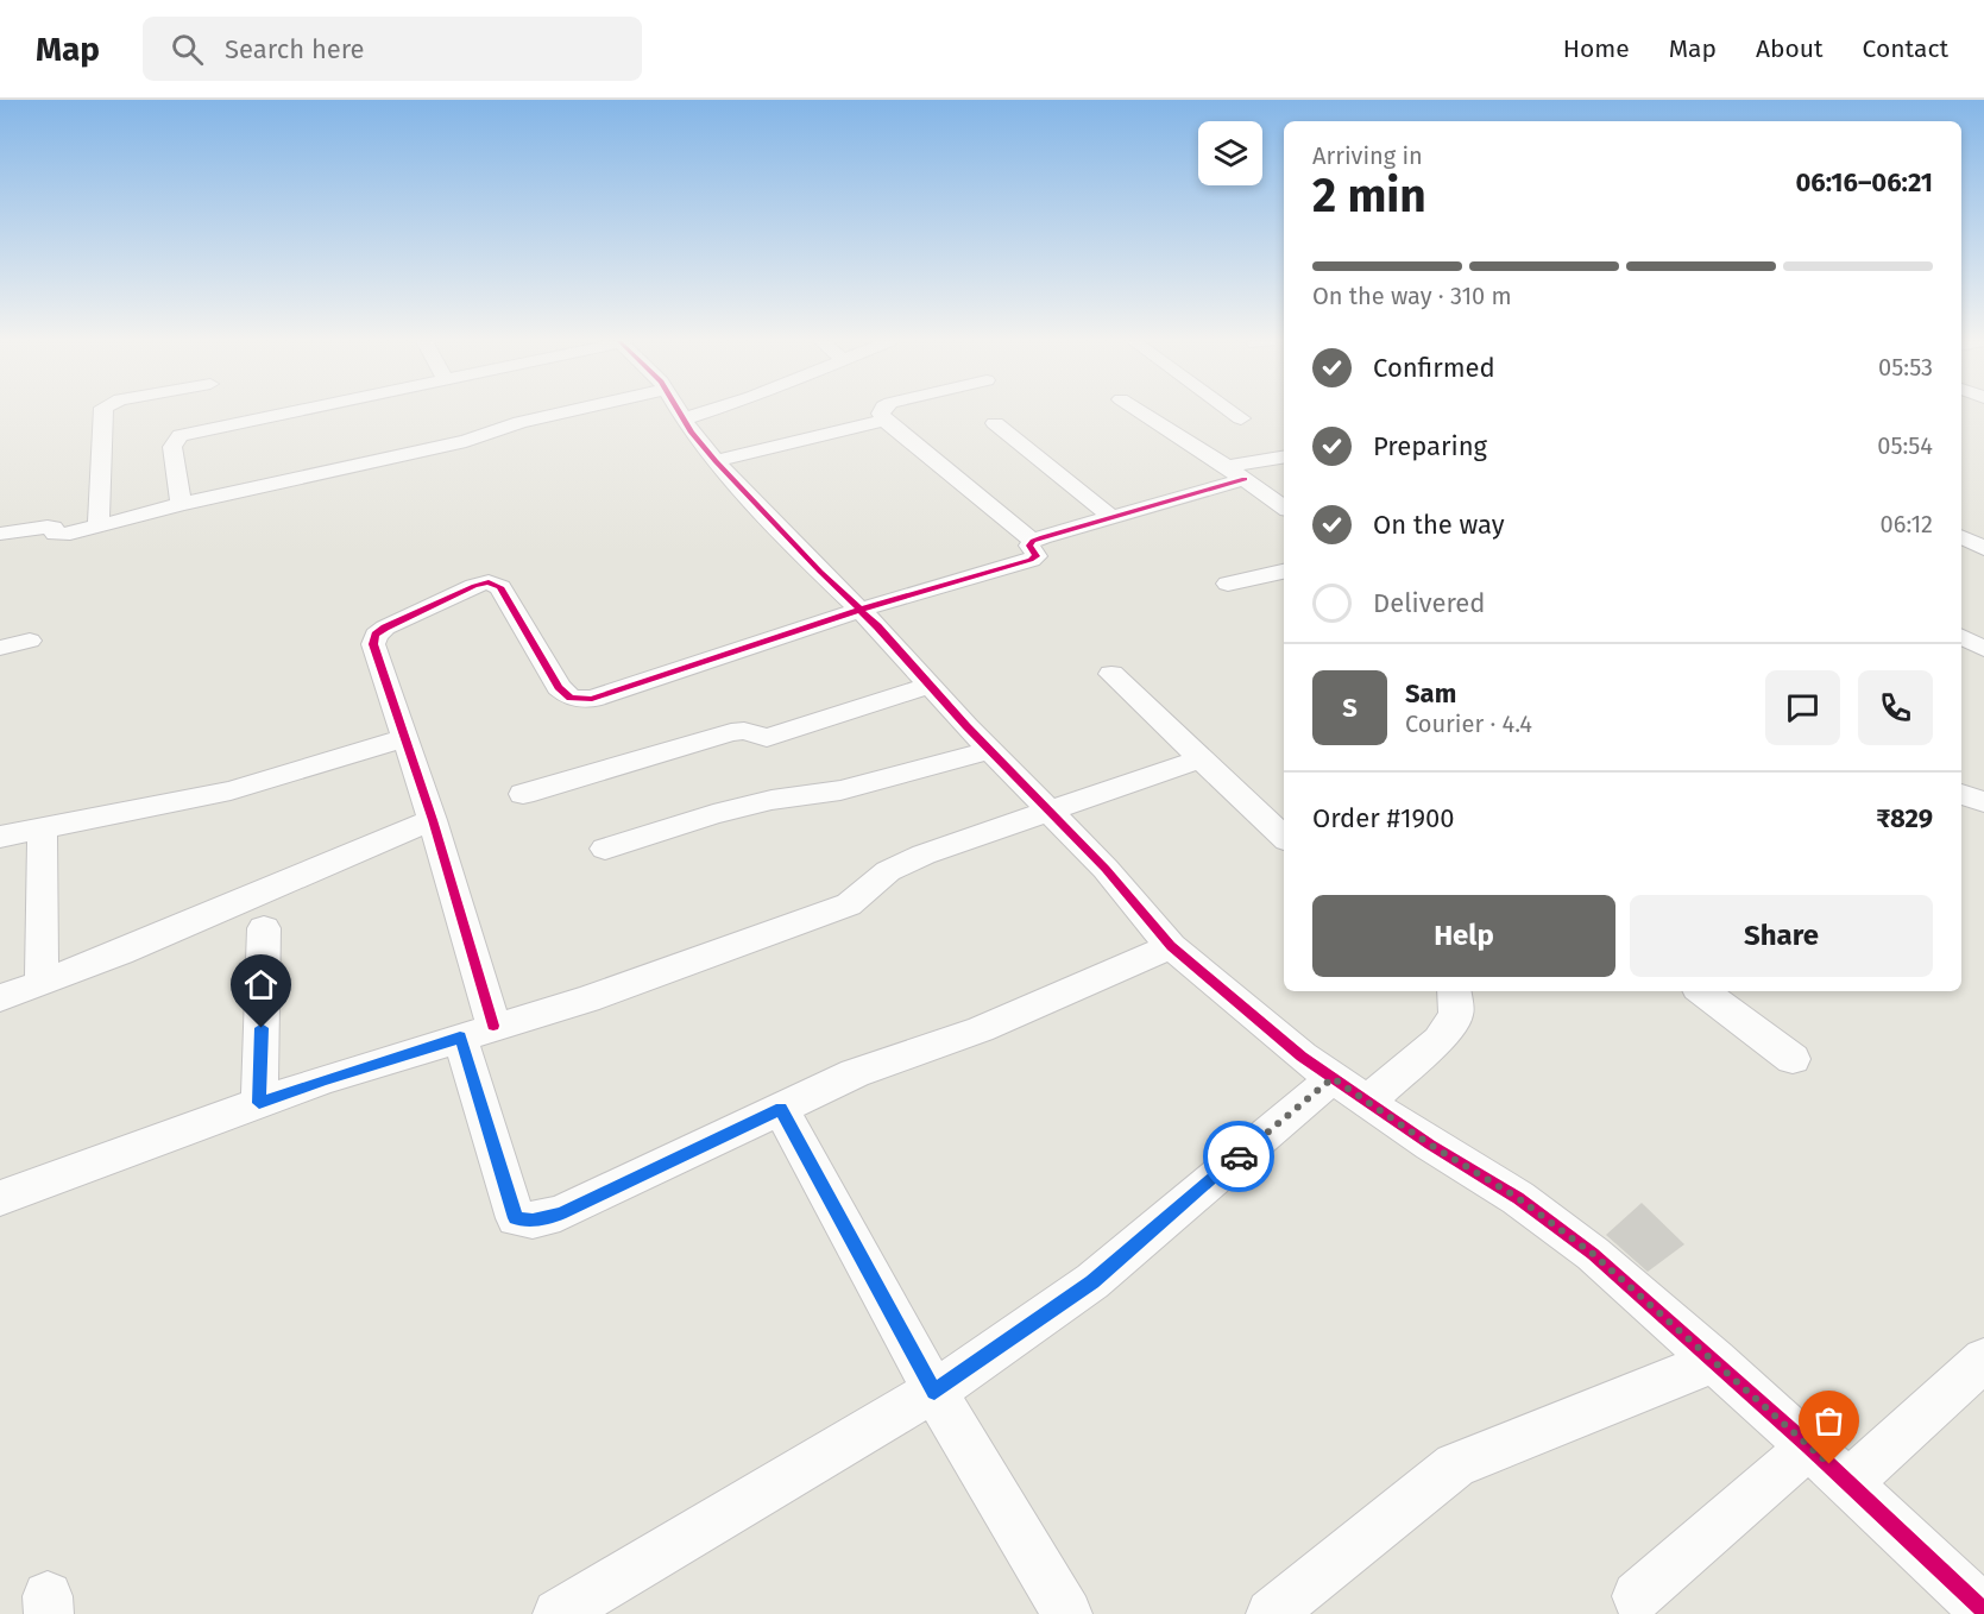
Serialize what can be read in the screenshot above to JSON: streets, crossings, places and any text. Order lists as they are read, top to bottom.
{
  "page": {
    "header": "Map",
    "search": "Search here",
    "nav": [
      "Home",
      "Map",
      "About",
      "Contact"
    ],
    "heading": ["2 min", "Arriving in", "06:16–06:21"],
    "panel": [
      "Sam",
      "Courier · 4.4",
      "Order #1900",
      "₹829"
    ],
    "bar": "On the way · 310 m",
    "list": [
      ["Confirmed", "05:53"],
      ["Preparing", "05:54"],
      ["On the way", "06:12"],
      "Delivered"
    ],
    "round": "S",
    "buttons": ["Help", "Share"]
  }
}
